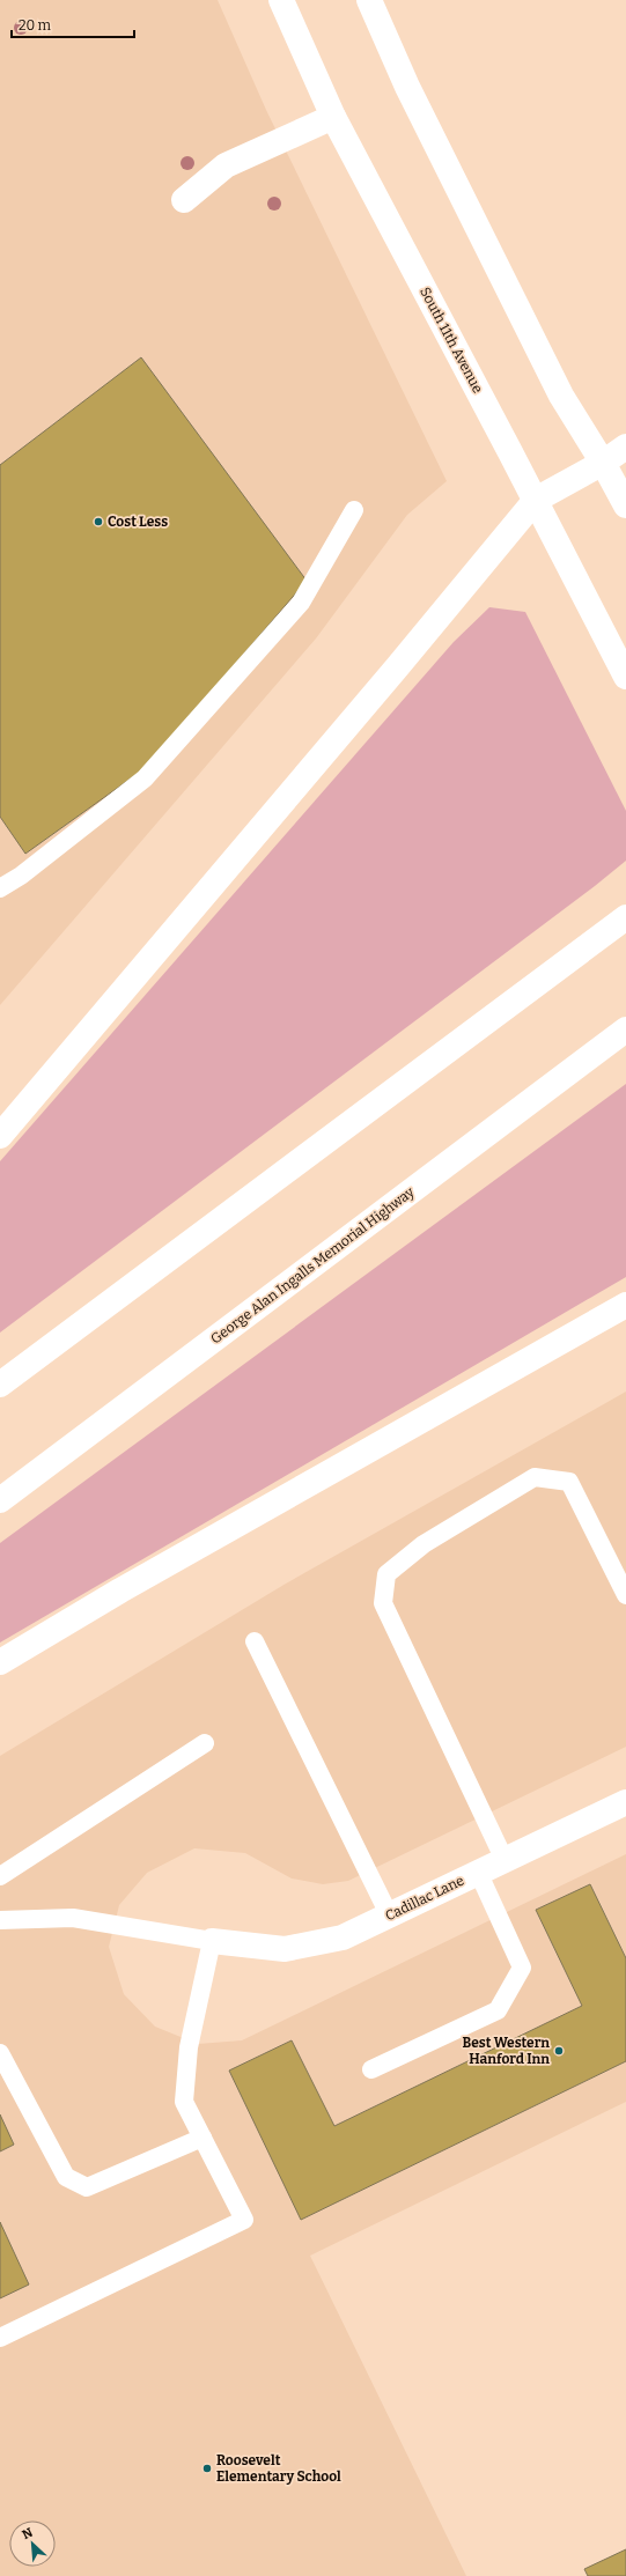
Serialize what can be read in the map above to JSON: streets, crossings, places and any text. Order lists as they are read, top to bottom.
{
  "streets": {
    "main road": ["South 11th Avenue", "George Alan Ingalls Memorial Highway", "Cadillac Lane"]
  },
  "places": ["Cost Less", "Best Western Hanford Inn", "Roosevelt Elementary School"],
  "scale_bar": "20 m",
  "north": "top left"
}
